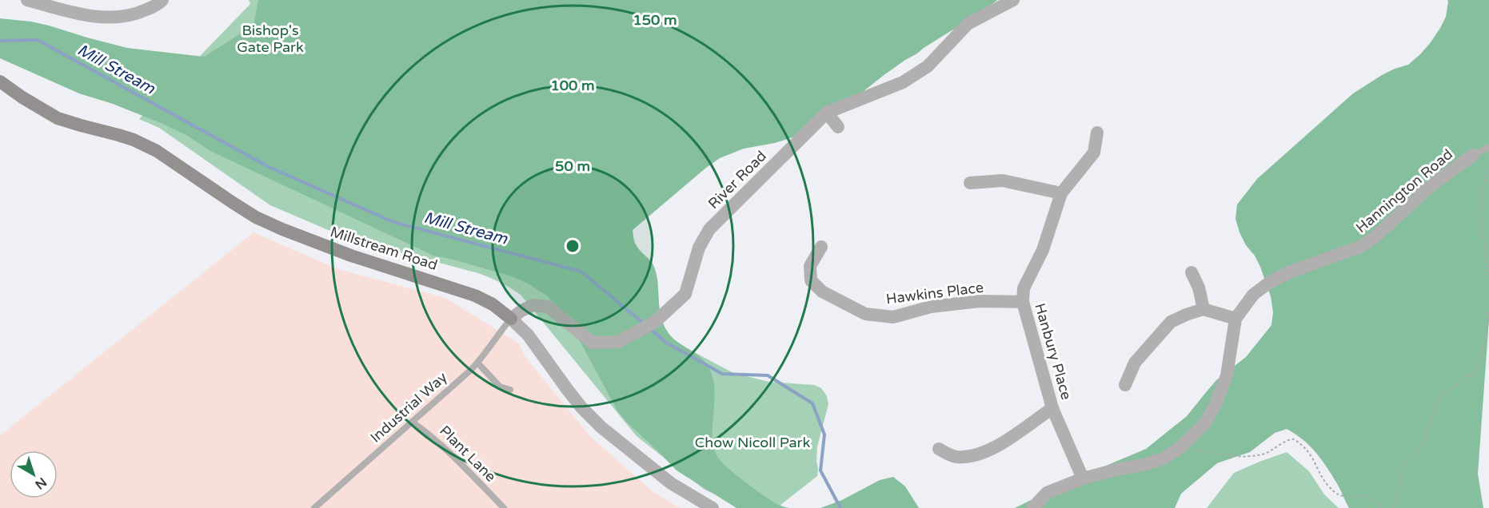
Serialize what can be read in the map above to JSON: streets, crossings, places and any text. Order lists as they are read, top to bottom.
{
  "streets": {
    "main road": ["Millstream Road"],
    "street": [
      "River Road",
      "Hannington Road",
      "Hawkins Place",
      "Hanbury Place"
    ],
    "lane": ["Industrial Way", "Plant Lane"]
  },
  "crossings": [
    ["River Road", "Millstream Road"],
    ["River Road", "Industrial Way"],
    ["Hannington Road", "Hanbury Place"],
    ["Millstream Road", "Industrial Way"],
    ["Hawkins Place", "Hanbury Place"],
    ["Industrial Way", "Plant Lane"]
  ],
  "water": ["Mill Stream"],
  "parks": ["Bishop's Gate Park", "Chow Nicoll Park"],
  "north": "bottom right",
  "rings": ["150 m", "100 m", "50 m"]
}
